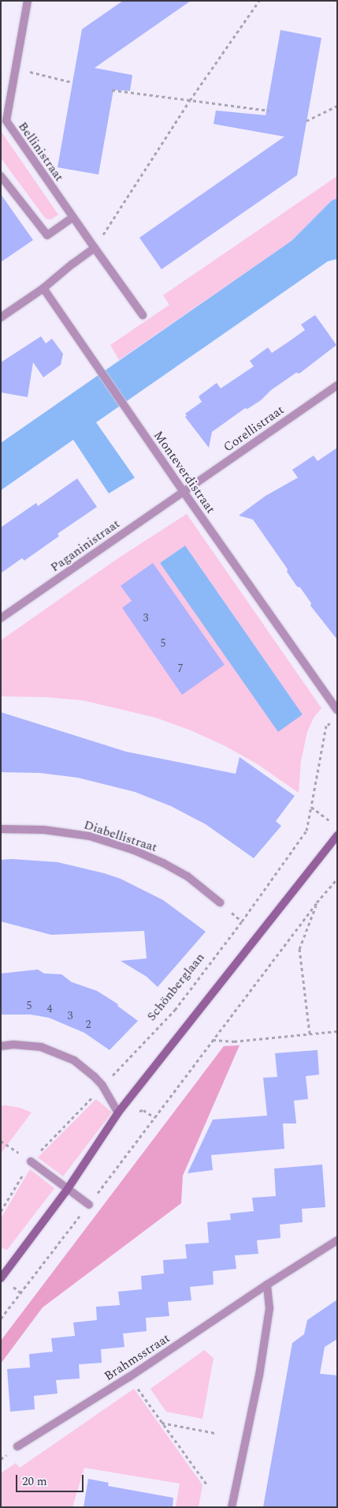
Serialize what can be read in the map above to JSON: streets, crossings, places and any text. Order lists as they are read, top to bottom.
{
  "streets": {
    "street": [
      "Bellinistraat",
      "Corellistraat",
      "Monteverdistraat",
      "Paganinistraat",
      "Diabellistraat",
      "Brahmsstraat"
    ],
    "path": ["Schönberglaan"]
  },
  "crossings": [
    ["Corellistraat", "Monteverdistraat"],
    ["Corellistraat", "Paganinistraat"],
    ["Monteverdistraat", "Paganinistraat"]
  ],
  "house_numbers": [
    "3",
    "5",
    "7",
    "5",
    "4",
    "3",
    "2"
  ],
  "scale_bar": "20 m"
}
